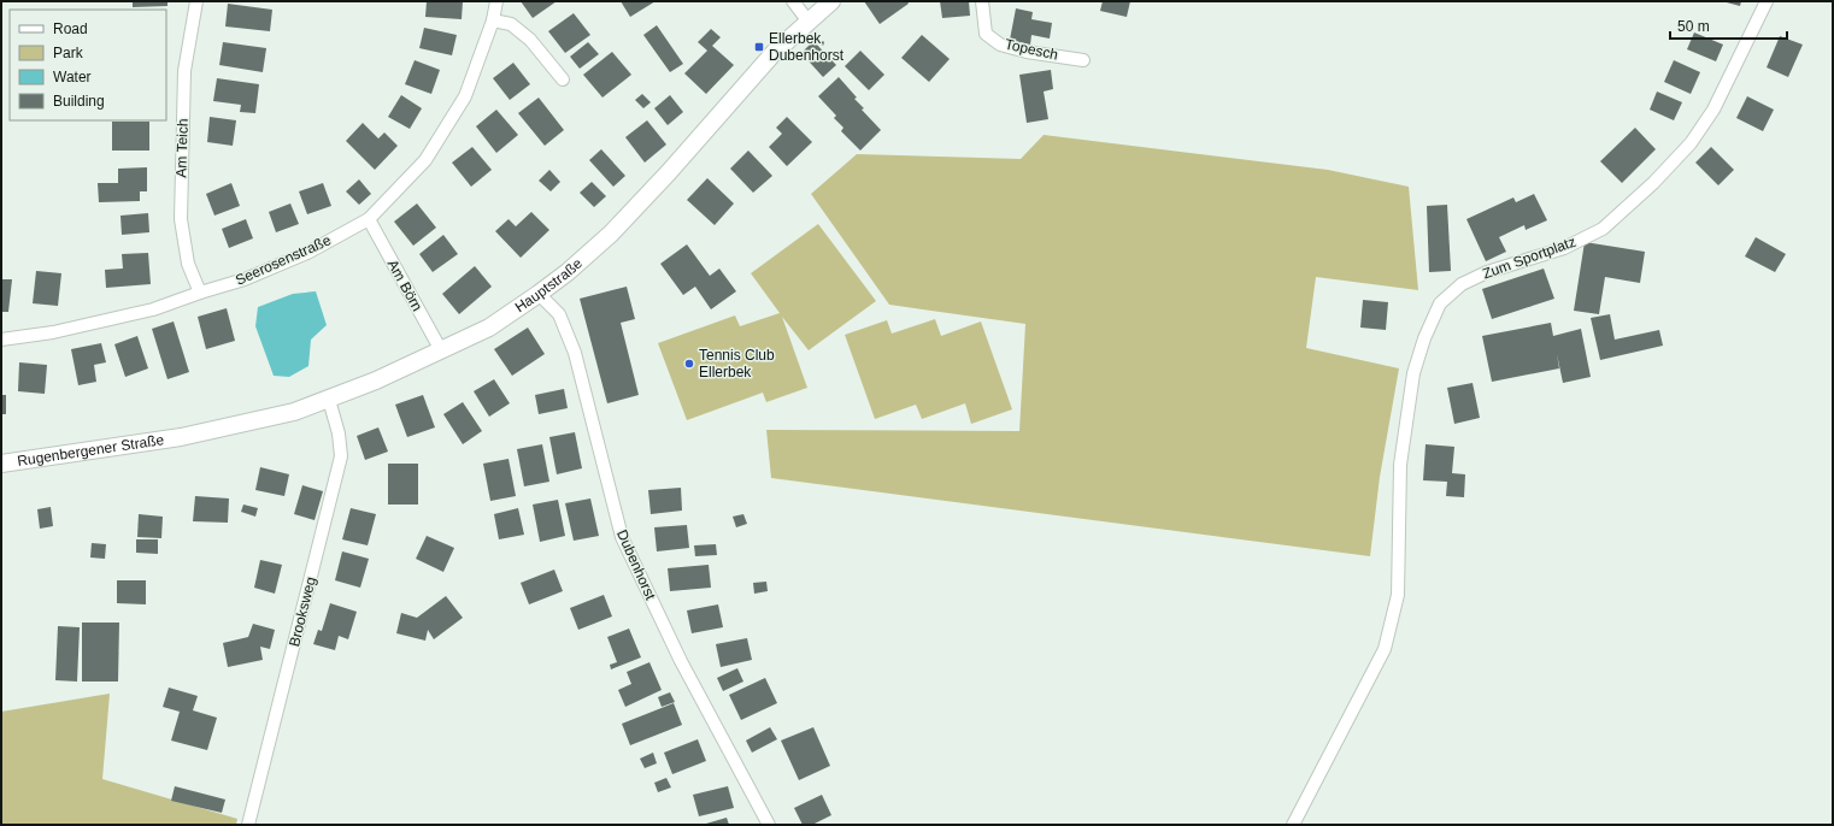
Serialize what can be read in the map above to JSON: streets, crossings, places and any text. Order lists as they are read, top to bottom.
{
  "streets": {
    "main road": ["Hauptstraße", "Rugenbergener Straße"],
    "street": [
      "Topesch",
      "Am Teich",
      "Zum Sportplatz",
      "Seerosenstraße",
      "Am Börn",
      "Dubenhorst",
      "Brooksweg"
    ]
  },
  "crossings": [
    ["Am Teich", "Seerosenstraße"],
    ["Seerosenstraße", "Am Börn"],
    ["Hauptstraße", "Am Börn"],
    ["Hauptstraße", "Rugenbergener Straße"],
    ["Hauptstraße", "Dubenhorst"],
    ["Hauptstraße", "Brooksweg"]
  ],
  "places": {
    "transit": ["Ellerbek, Dubenhorst"],
    "other": ["Tennis Club Ellerbek"]
  },
  "legend": [
    "Road",
    "Park",
    "Water",
    "Building"
  ],
  "scale_bar": "50 m"
}
